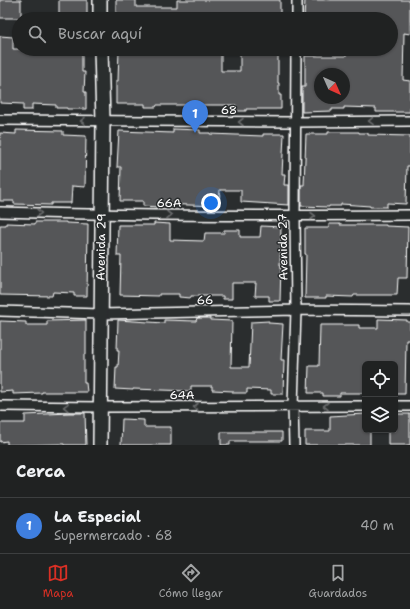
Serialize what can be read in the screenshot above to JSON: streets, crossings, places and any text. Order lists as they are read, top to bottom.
{
  "streets": {
    "street": [
      "68",
      "66A",
      "Avenida 29",
      "Avenida 27",
      "66",
      "64A"
    ]
  },
  "crossings": [
    ["68", "Avenida 29"],
    ["68", "Avenida 27"],
    ["66A", "Avenida 29"],
    ["66A", "Avenida 27"],
    ["Avenida 29", "66"],
    ["Avenida 29", "64A"],
    ["Avenida 27", "66"],
    ["Avenida 27", "64A"]
  ],
  "one_way": ["68", "66A", "64A"],
  "north": "bottom right",
  "page": {
    "search": "Buscar aquí",
    "pins": "1",
    "heading": "Cerca",
    "list": [
      {
        "mark": "1",
        "name": "La Especial",
        "note": "Supermercado · 68",
        "value": "40 m"
      }
    ],
    "nav": ["Mapa", "Cómo llegar", "Guardados"]
  }
}
